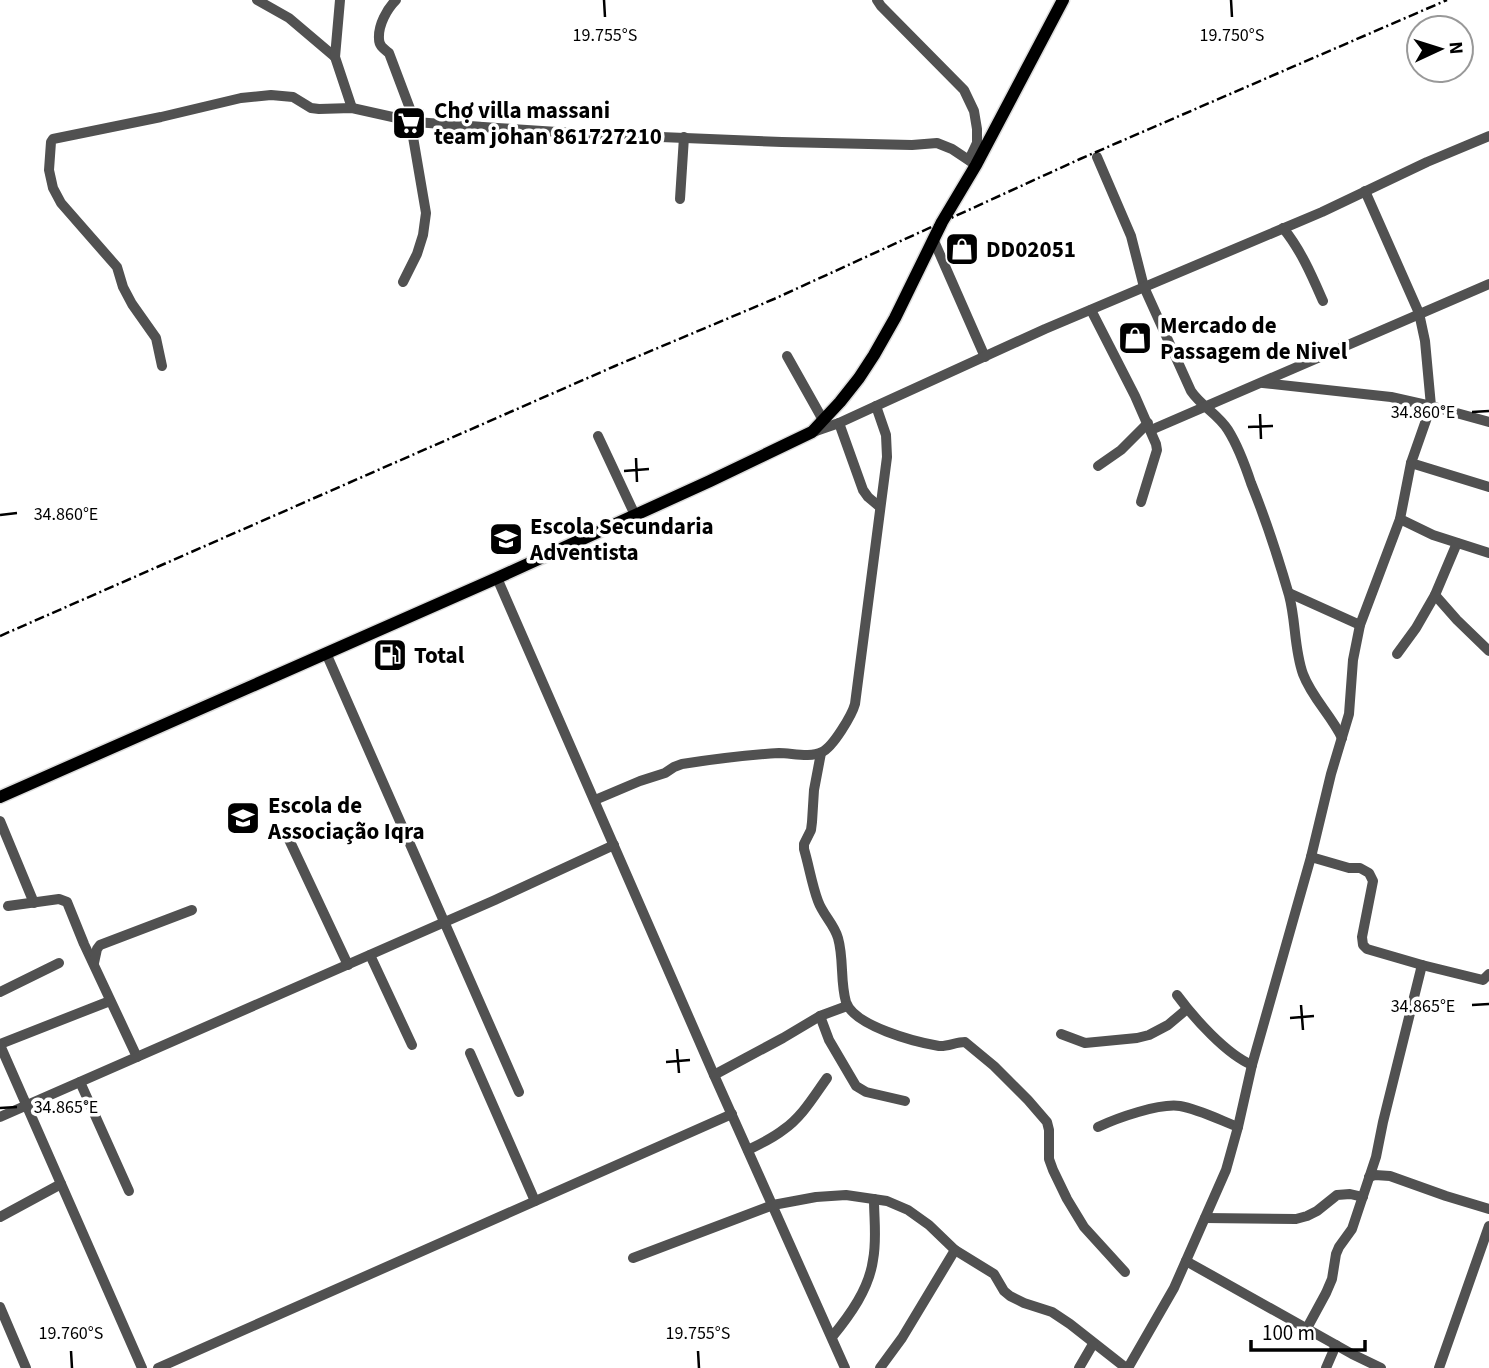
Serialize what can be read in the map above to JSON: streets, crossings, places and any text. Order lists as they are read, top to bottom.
{
  "places": {
    "supermarket": ["Chợ villa massani team johan 861727210"],
    "shop": ["DD02051", "Mercado de Passagem de Nivel"],
    "school or university": ["Escola Secundaria Adventista", "Escola de Associação Iqra"],
    "fuel station": ["Total"]
  },
  "scale_bar": "100 m",
  "north": "right",
  "coordinates": [
    "19.755°S",
    "19.750°S",
    "34.860°E",
    "34.865°E",
    "19.760°S"
  ]
}
